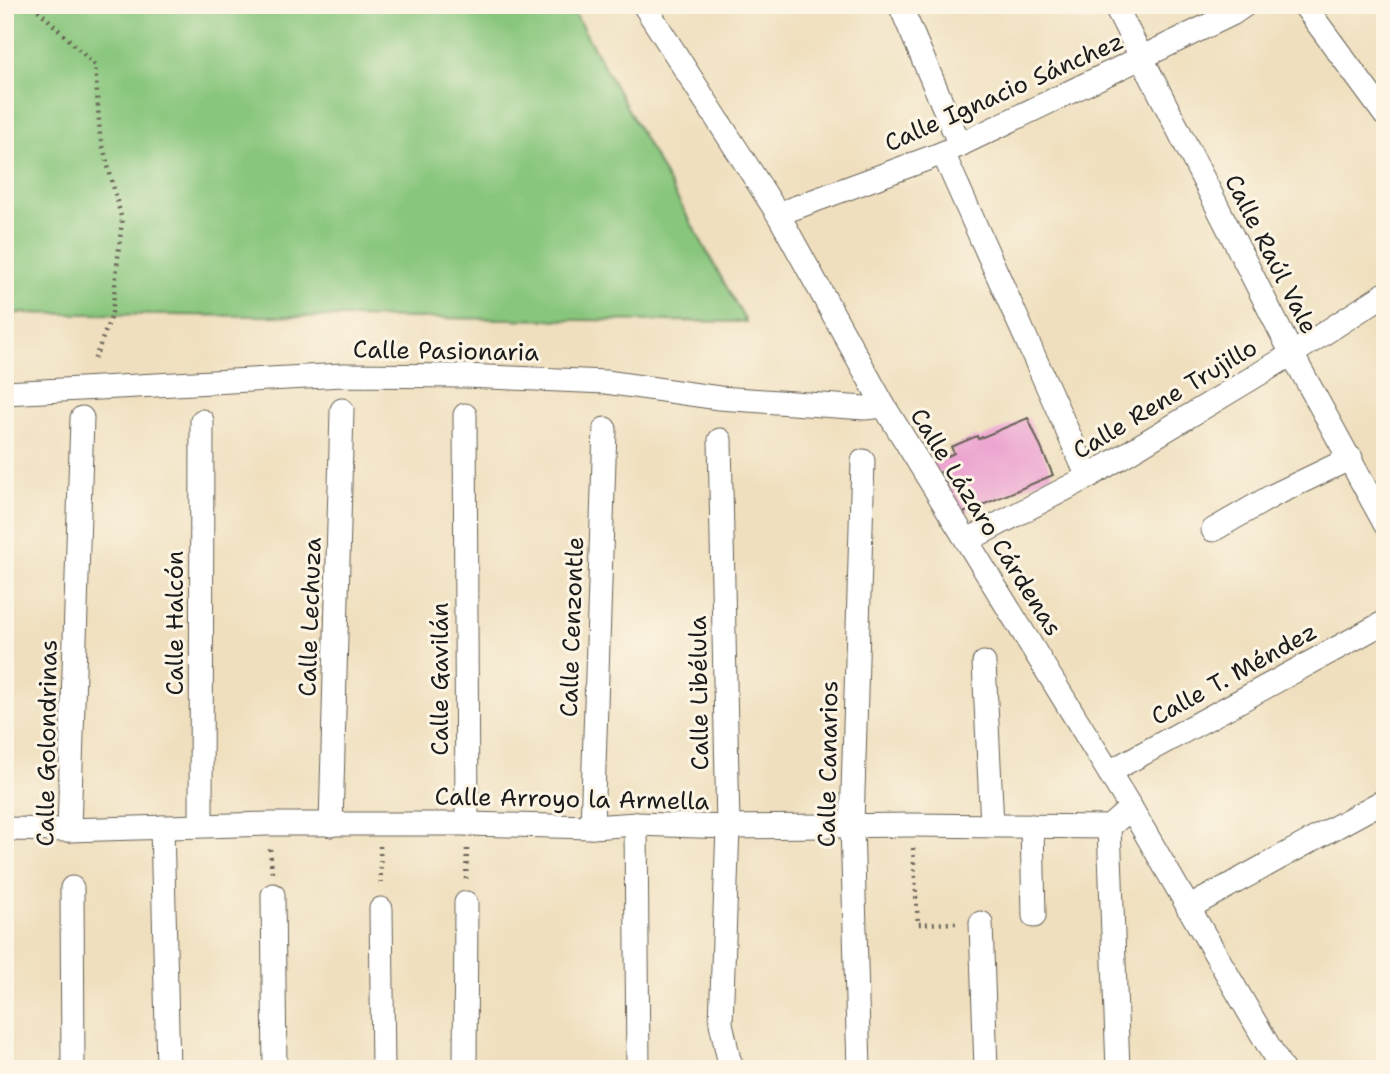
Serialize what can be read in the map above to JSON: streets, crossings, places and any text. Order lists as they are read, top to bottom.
{
  "streets": {
    "street": [
      "Calle Ignacio Sánchez",
      "Calle Raúl Vale",
      "Calle Pasionaria",
      "Calle Rene Trujillo",
      "Calle Lázaro Cárdenas",
      "Calle Lechuza",
      "Calle Halcón",
      "Calle Cenzontle",
      "Calle T. Méndez",
      "Calle Gavilán",
      "Calle Libélula",
      "Calle Golondrinas",
      "Calle Canarios",
      "Calle Arroyo la Armella"
    ]
  },
  "crossings": [
    ["Calle Ignacio Sánchez", "Calle Raúl Vale"],
    ["Calle Ignacio Sánchez", "Calle Lázaro Cárdenas"],
    ["Calle Raúl Vale", "Calle Rene Trujillo"],
    ["Calle Pasionaria", "Calle Lázaro Cárdenas"],
    ["Calle Rene Trujillo", "Calle Lázaro Cárdenas"],
    ["Calle Lázaro Cárdenas", "Calle T. Méndez"],
    ["Calle Lechuza", "Calle Arroyo la Armella"],
    ["Calle Halcón", "Calle Arroyo la Armella"],
    ["Calle Cenzontle", "Calle Arroyo la Armella"],
    ["Calle Gavilán", "Calle Arroyo la Armella"],
    ["Calle Libélula", "Calle Arroyo la Armella"],
    ["Calle Golondrinas", "Calle Arroyo la Armella"],
    ["Calle Canarios", "Calle Arroyo la Armella"]
  ]
}
